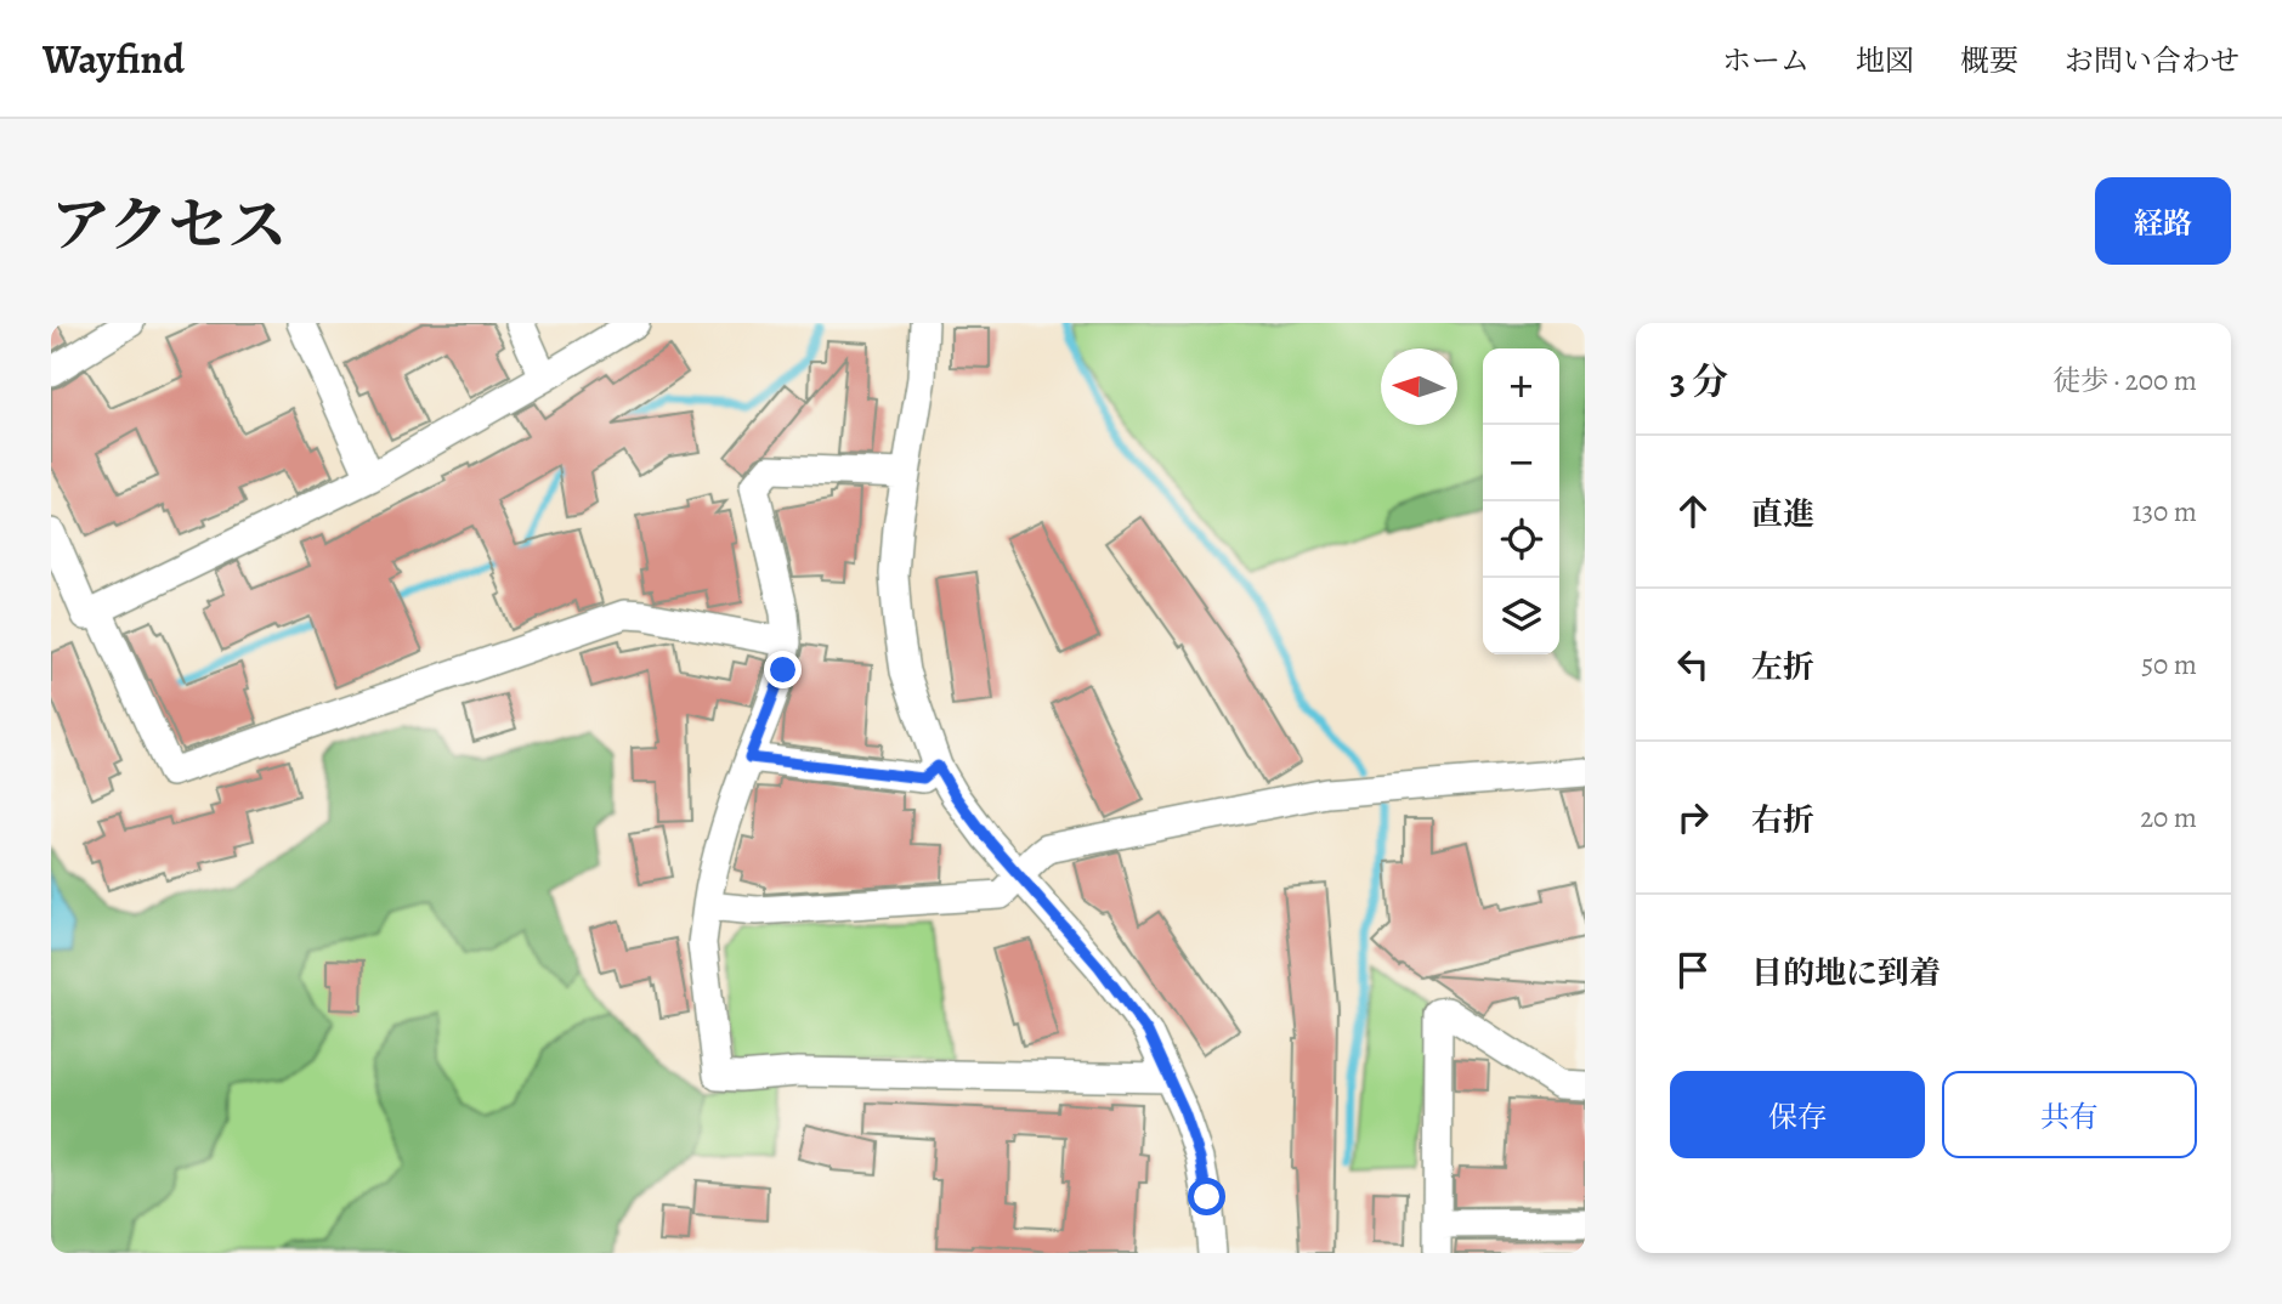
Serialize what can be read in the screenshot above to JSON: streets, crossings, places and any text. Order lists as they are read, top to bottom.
{
  "north": "left",
  "page": {
    "header": "Wayfind",
    "nav": [
      "ホーム",
      "地図",
      "概要",
      "お問い合わせ"
    ],
    "title": "アクセス",
    "buttons": [
      "経路",
      ["保存", "共有"]
    ],
    "heading": ["3 分", "徒歩 · 200 m"],
    "map_buttons": ["+", "−"],
    "list": [
      ["直進", "130 m"],
      ["左折", "50 m"],
      ["右折", "20 m"],
      "目的地に到着"
    ]
  }
}
